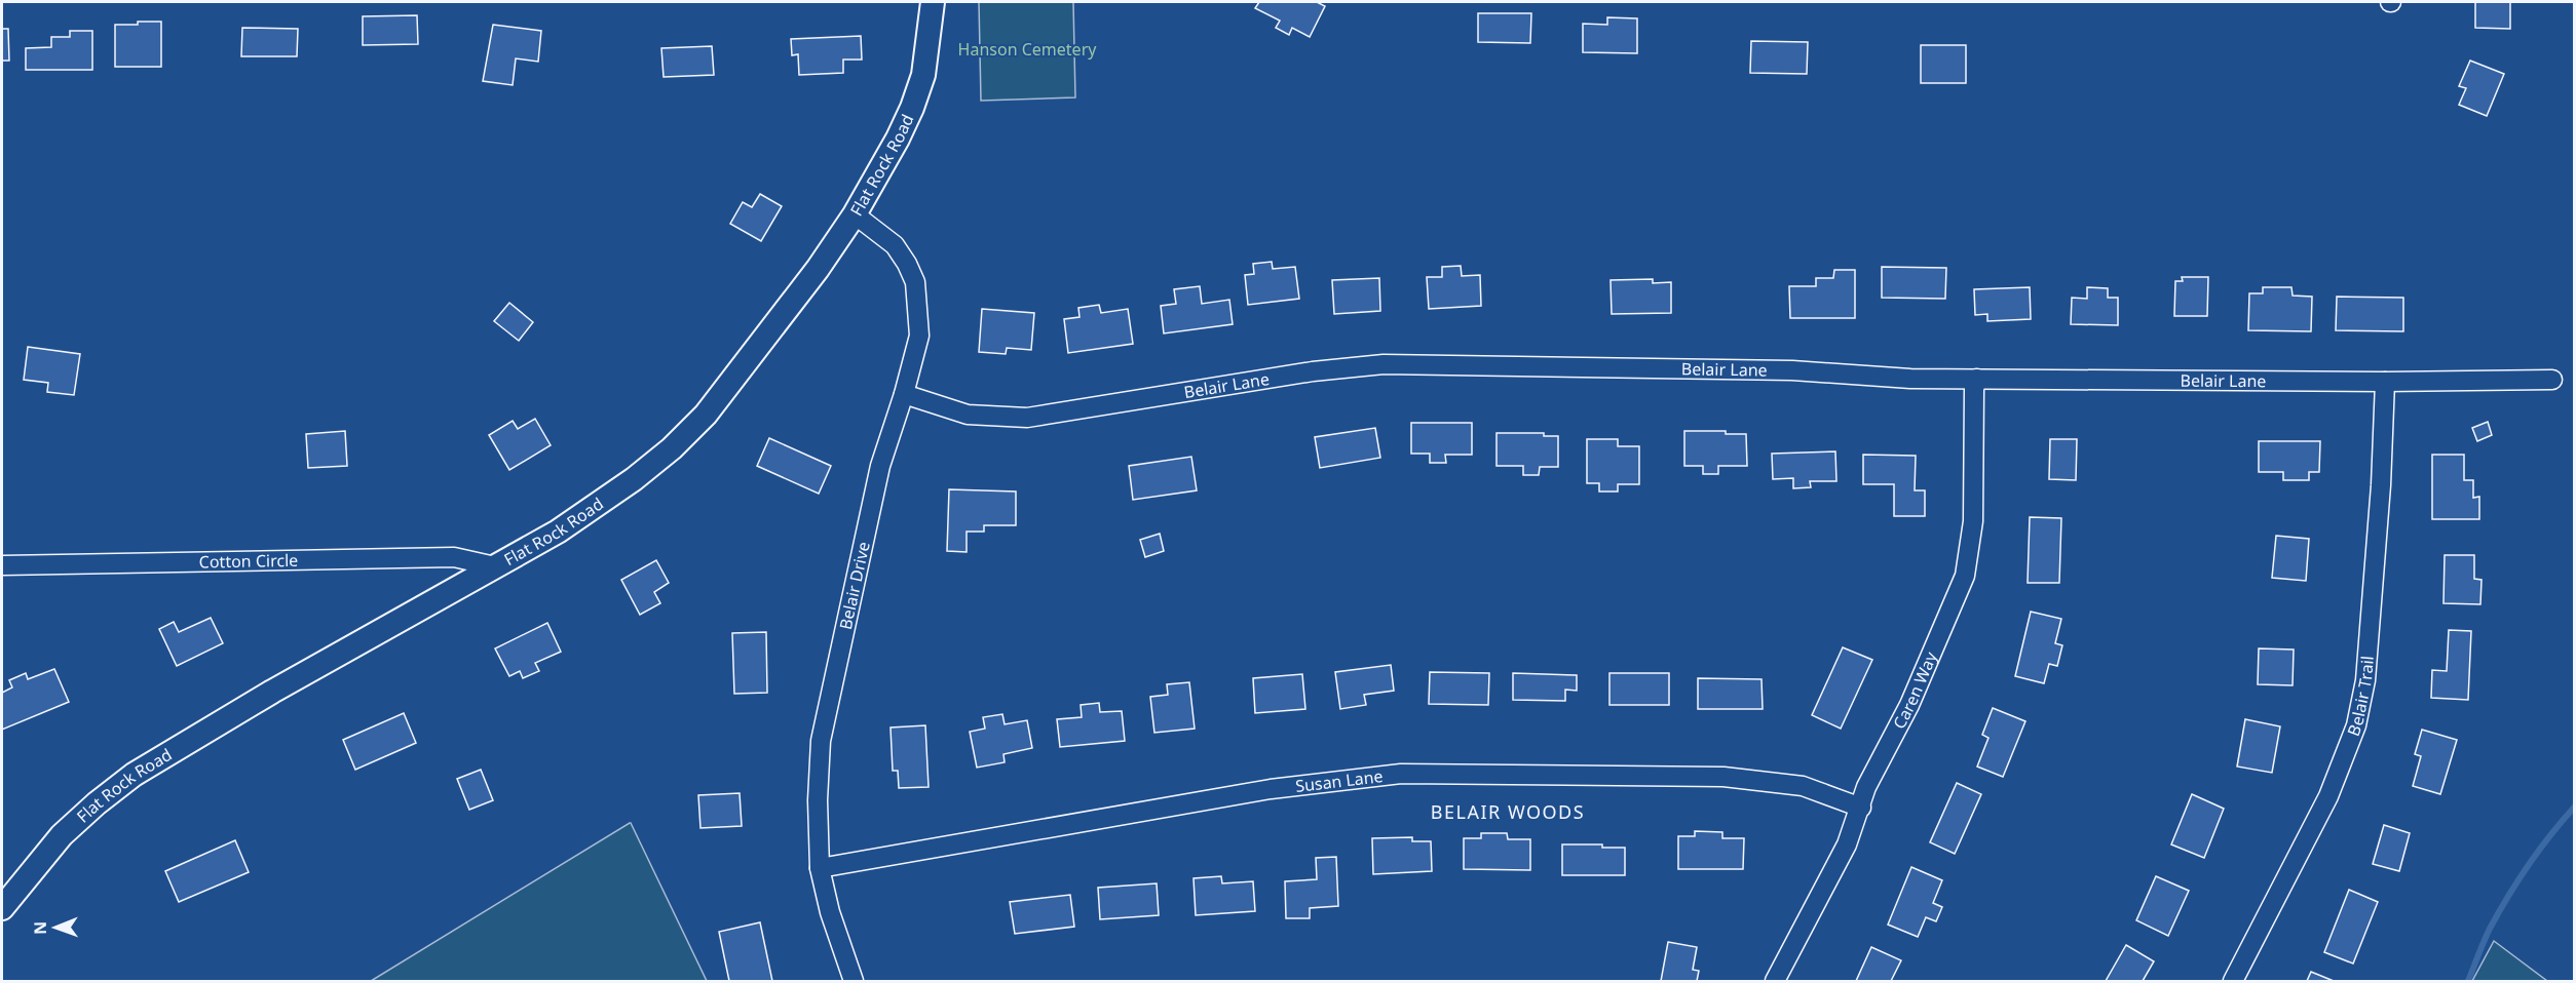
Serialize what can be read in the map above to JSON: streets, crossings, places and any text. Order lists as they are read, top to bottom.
{
  "streets": {
    "street": [
      "Flat Rock Road",
      "Belair Lane",
      "Cotton Circle",
      "Belair Drive",
      "Caren Way",
      "Belair Trail",
      "Susan Lane"
    ]
  },
  "crossings": [
    ["Flat Rock Road", "Cotton Circle"],
    ["Flat Rock Road", "Belair Drive"],
    ["Belair Lane", "Belair Drive"],
    ["Belair Lane", "Caren Way"],
    ["Belair Lane", "Belair Trail"],
    ["Belair Drive", "Susan Lane"],
    ["Caren Way", "Susan Lane"]
  ],
  "districts": ["BELAIR WOODS"],
  "parks": ["Hanson Cemetery"],
  "north": "left"
}
